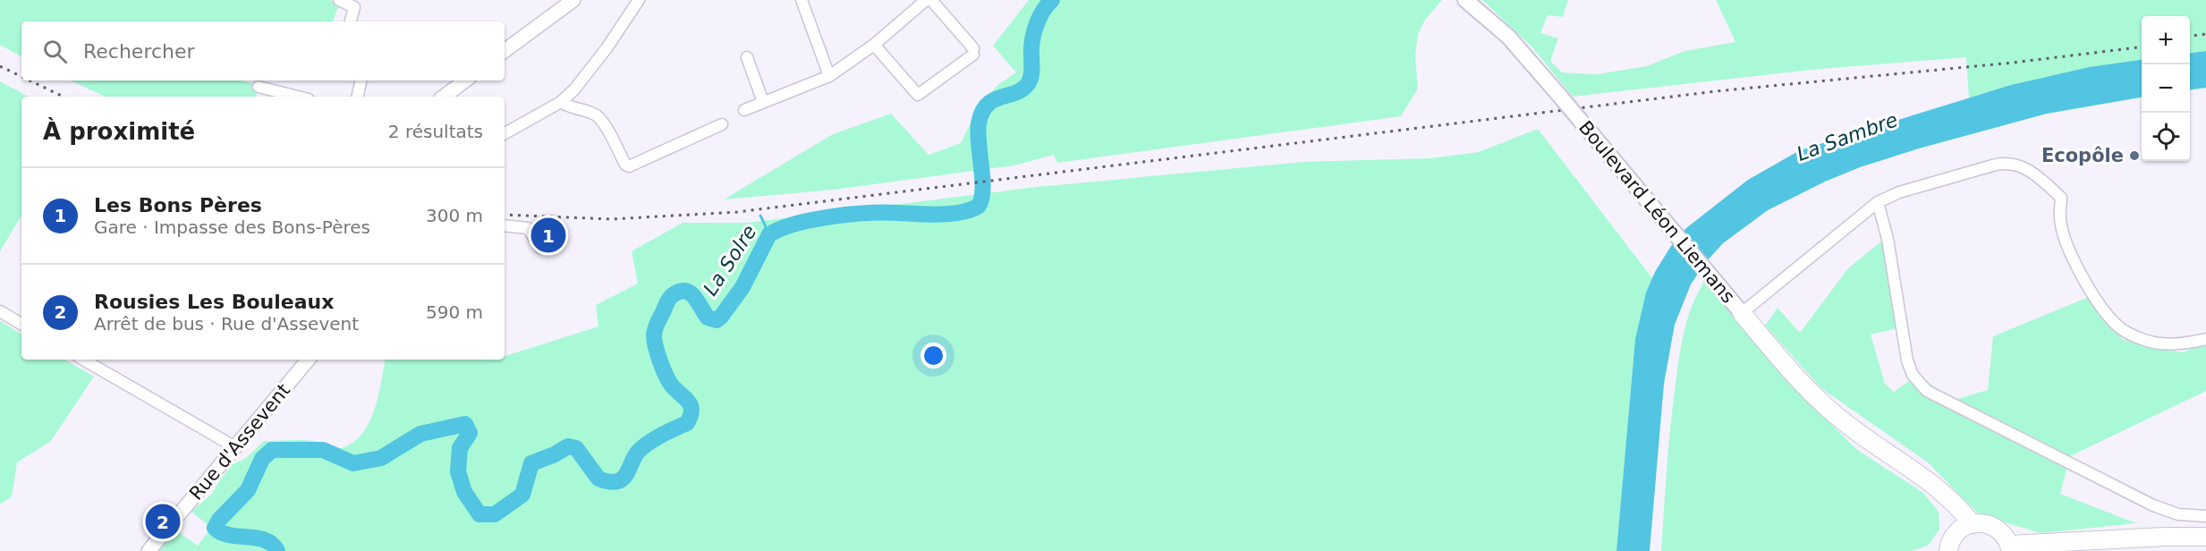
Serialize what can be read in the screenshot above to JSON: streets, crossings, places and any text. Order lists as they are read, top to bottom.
{
  "streets": {
    "highway": ["Boulevard Léon Liemans"],
    "street": ["Rue d'Assevent"]
  },
  "water": ["La Sambre", "La Solre"],
  "places": ["Ecopôle"],
  "page": {
    "map_buttons": ["+", "−"],
    "search": "Rechercher",
    "heading": ["À proximité", "2 résultats"],
    "list": [
      {
        "mark": "1",
        "name": "Les Bons Pères",
        "note": "Gare · Impasse des Bons-Pères",
        "value": "300 m"
      },
      {
        "mark": "2",
        "name": "Rousies Les Bouleaux",
        "note": "Arrêt de bus · Rue d'Assevent",
        "value": "590 m"
      }
    ],
    "pins": ["1", "2"]
  }
}
